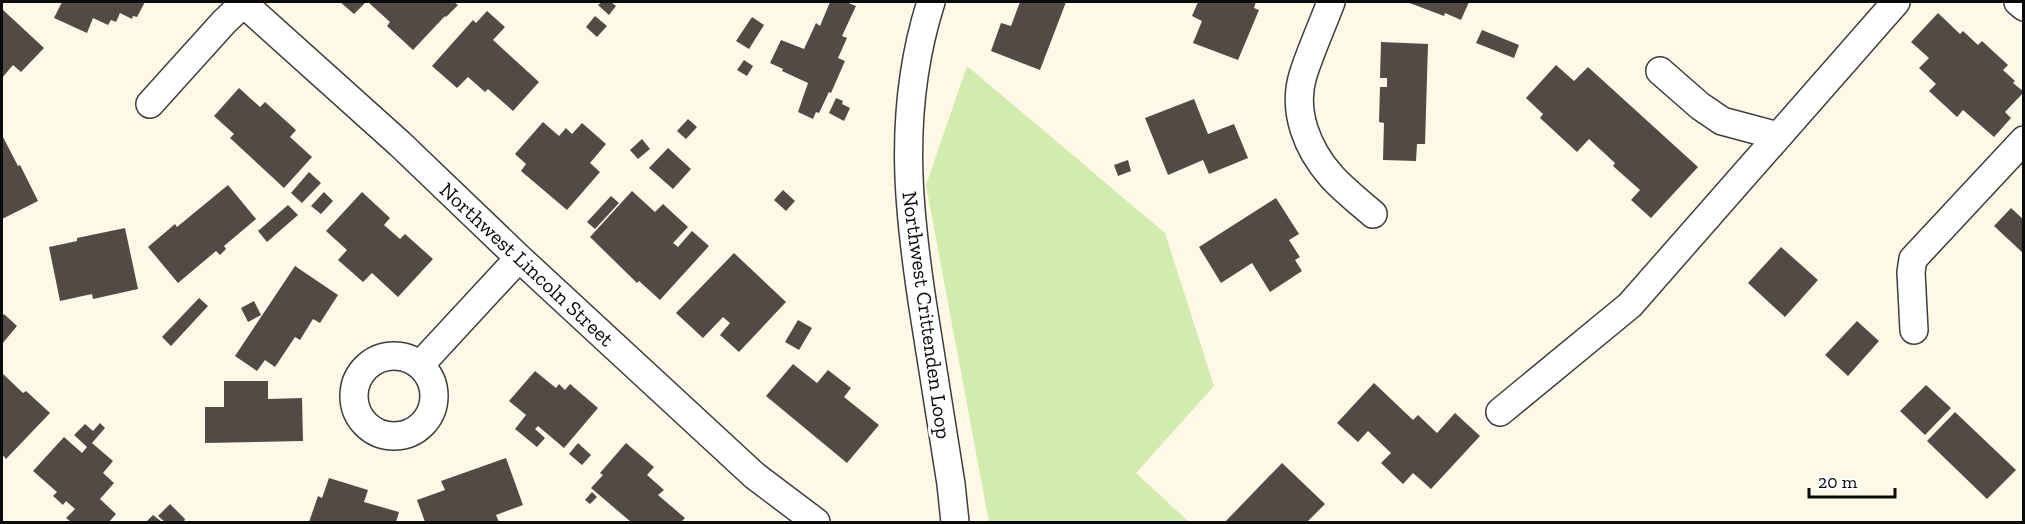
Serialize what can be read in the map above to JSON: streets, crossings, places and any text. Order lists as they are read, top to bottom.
{
  "streets": {
    "street": ["Northwest Lincoln Street", "Northwest Crittenden Loop"]
  },
  "scale_bar": "20 m"
}
